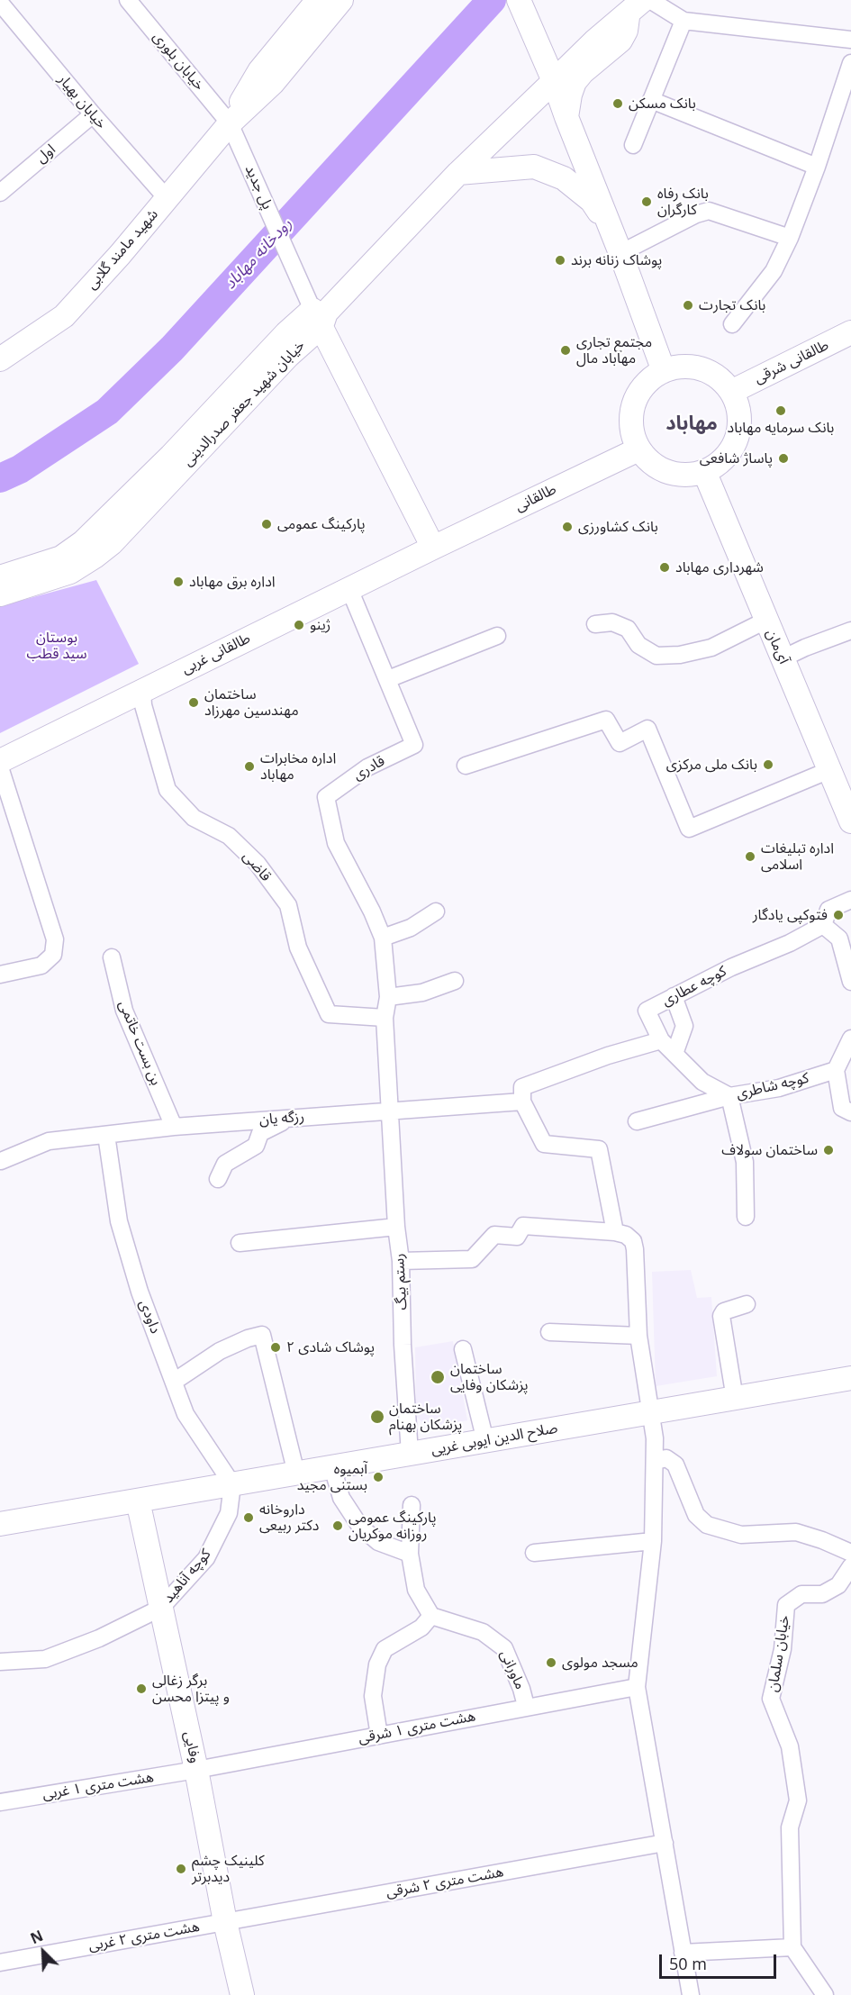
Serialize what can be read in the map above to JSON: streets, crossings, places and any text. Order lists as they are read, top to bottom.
{
  "streets": {
    "street": [
      "خیابان بلوری",
      "خیابان بهیار",
      "اول",
      "پل جدید",
      "شهید مامند گلابی",
      "طالقانی شرقی",
      "خیابان شهید جعفر صدرالدینی",
      "طالقانی",
      "آی‌مان",
      "طالقانی غربی",
      "قادری",
      "قاضی",
      "کوچه عطاری",
      "بن بست خاتمی",
      "کوچه شاطری",
      "رزگه یان",
      "رستم بیگ",
      "داودی",
      "صلاح الدین ایوبی غریی",
      "کوچه آناهید",
      "خیابان سلمان",
      "ماورانی",
      "هشت متری ۱ شرقی",
      "وفایی",
      "هشت متری ۱ غربی",
      "هشت متری ۲ شرقی",
      "هشت متری ۲ غربی"
    ]
  },
  "crossings": [
    ["خیابان بلوری", "پل جدید"],
    ["خیابان بلوری", "شهید مامند گلابی"],
    ["خیابان بهیار", "اول"],
    ["خیابان بهیار", "شهید مامند گلابی"],
    ["پل جدید", "شهید مامند گلابی"],
    ["پل جدید", "خیابان شهید جعفر صدرالدینی"],
    ["طالقانی شرقی", "طالقانی"],
    ["طالقانی شرقی", "آی‌مان"],
    ["طالقانی", "آی‌مان"],
    ["طالقانی", "طالقانی غربی"],
    ["طالقانی غربی", "قادری"],
    ["طالقانی غربی", "قاضی"],
    ["قادری", "قاضی"],
    ["قادری", "رزگه یان"],
    ["قادری", "رستم بیگ"],
    ["کوچه عطاری", "کوچه شاطری"],
    ["بن بست خاتمی", "رزگه یان"],
    ["رزگه یان", "رستم بیگ"],
    ["رزگه یان", "داودی"],
    ["رستم بیگ", "صلاح الدین ایوبی غریی"],
    ["داودی", "صلاح الدین ایوبی غریی"],
    ["داودی", "کوچه آناهید"],
    ["صلاح الدین ایوبی غریی", "کوچه آناهید"],
    ["صلاح الدین ایوبی غریی", "وفایی"],
    ["کوچه آناهید", "وفایی"],
    ["ماورانی", "هشت متری ۱ شرقی"],
    ["هشت متری ۱ شرقی", "وفایی"],
    ["هشت متری ۱ شرقی", "هشت متری ۱ غربی"],
    ["وفایی", "هشت متری ۱ غربی"],
    ["وفایی", "هشت متری ۲ شرقی"],
    ["وفایی", "هشت متری ۲ غربی"],
    ["هشت متری ۲ شرقی", "هشت متری ۲ غربی"]
  ],
  "districts": ["مهاباد"],
  "water": ["رودخانه مهاباد"],
  "parks": ["بوستان سید قطب"],
  "places": [
    "بانک مسکن",
    "بانک رفاه کارگران",
    "پوشاک زنانه برند",
    "بانک تجارت",
    "مجتمع تجاری مهاباد مال",
    "بانک سرمایه مهاباد",
    "پاساژ شافعی",
    "پارکینگ عمومی",
    "بانک کشاورزی",
    "شهرداری مهاباد",
    "اداره برق مهاباد",
    "ژینو",
    "ساختمان مهندسین مهرزاد",
    "بانک ملی مرکزی",
    "اداره مخابرات مهاباد",
    "اداره تبلیغات اسلامی",
    "فتوکپی یادگار",
    "ساختمان سولاف",
    "پوشاک شادی ۲",
    "ساختمان پزشکان وفایی",
    "ساختمان پزشکان بهنام",
    "آبمیوه بستنی مجید",
    "داروخانه دکتر ربیعی",
    "پارکینگ عمومی روزانه موکریان",
    "مسجد مولوی",
    "برگر زغالی و پیتزا محسن",
    "کلینیک چشم دیدبرتر"
  ],
  "scale_bar": "50 m",
  "north": "top left"
}
